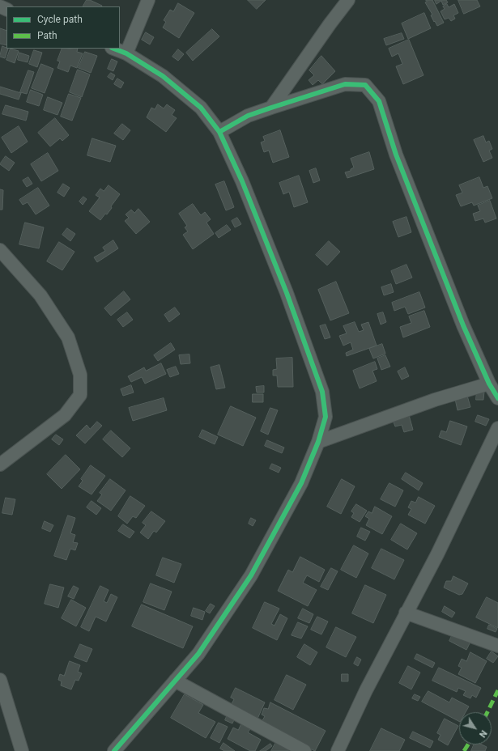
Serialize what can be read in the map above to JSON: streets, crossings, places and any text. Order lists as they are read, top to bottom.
{
  "legend": ["Cycle path", "Path"],
  "north": "bottom right"
}
